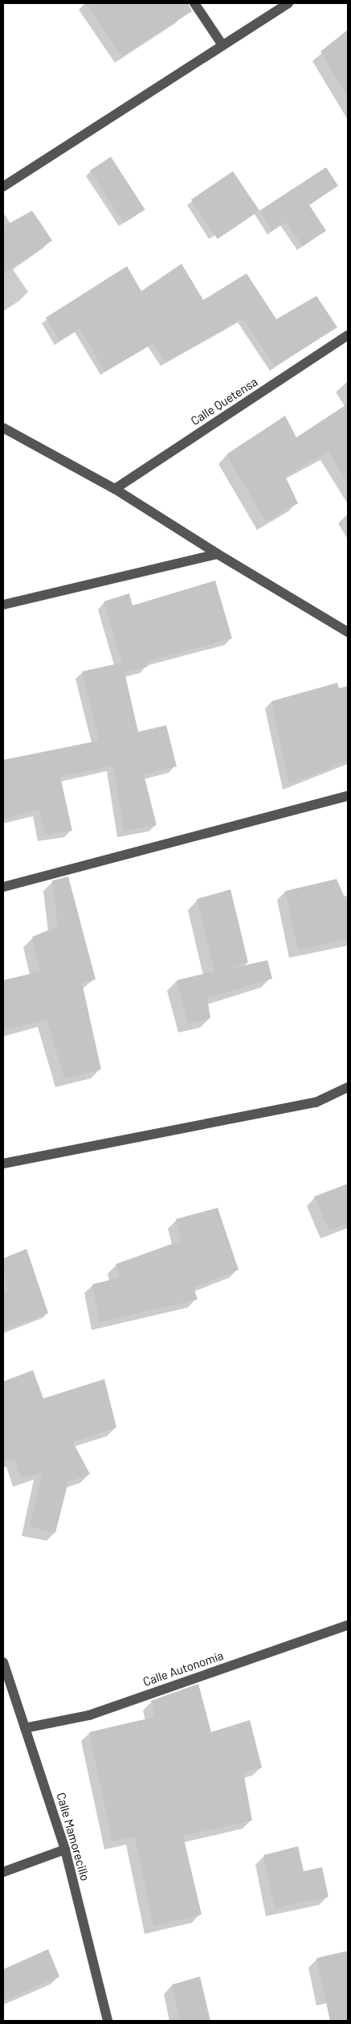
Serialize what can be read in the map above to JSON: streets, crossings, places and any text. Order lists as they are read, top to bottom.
{
  "streets": {
    "street": ["Calle Quetensa", "Calle Autonomía", "Calle Mamorecillo"]
  },
  "crossings": [
    ["Calle Autonomía", "Calle Mamorecillo"]
  ]
}
